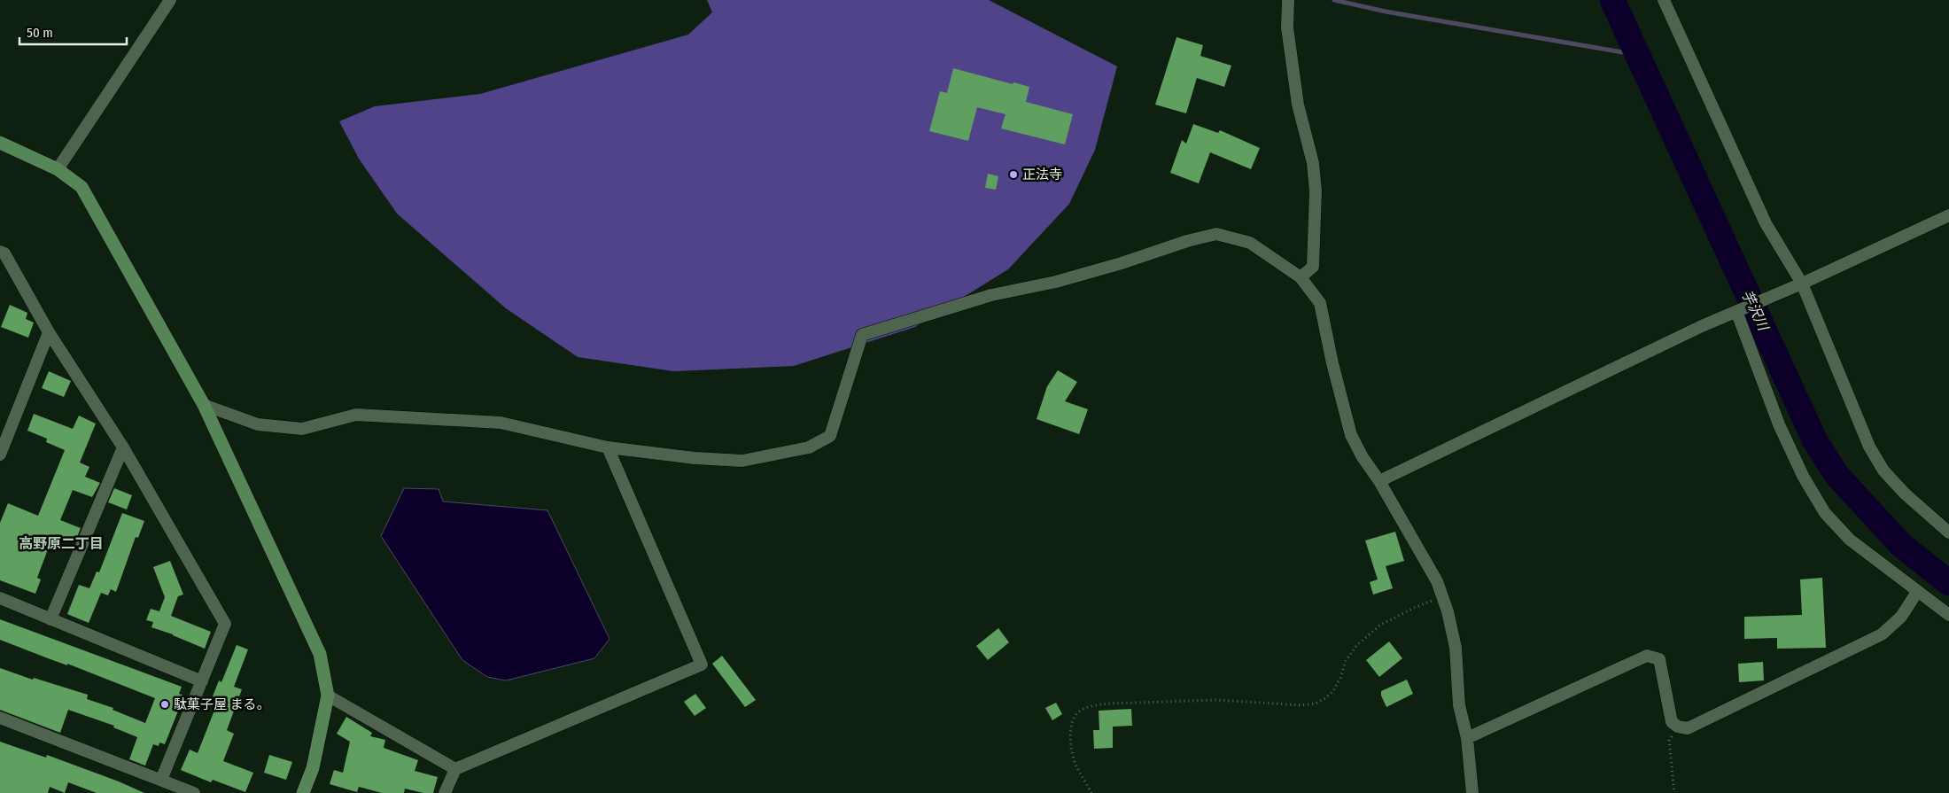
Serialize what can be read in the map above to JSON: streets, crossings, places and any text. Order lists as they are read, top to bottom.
{
  "districts": ["高野原二丁目"],
  "water": ["芋沢川"],
  "places": ["正法寺", "駄菓子屋 まる。"],
  "scale_bar": "50 m"
}
